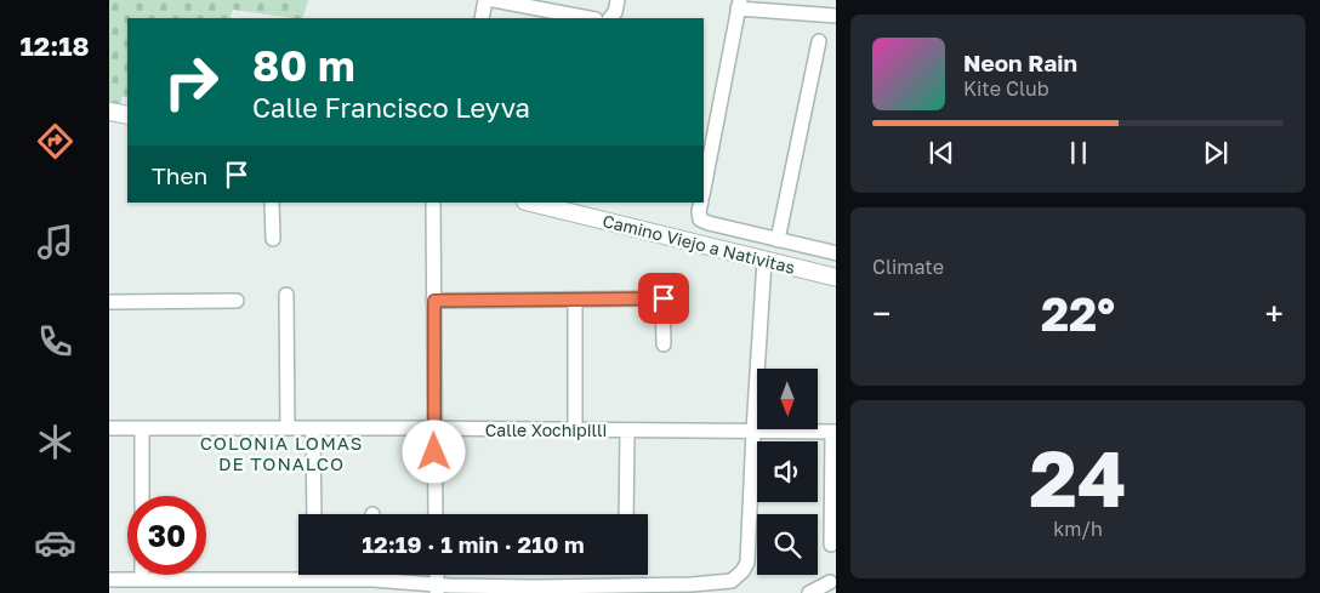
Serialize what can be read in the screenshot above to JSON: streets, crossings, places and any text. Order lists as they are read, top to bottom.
{
  "streets": {
    "street": ["Camino Viejo a Nativitas", "Calle Xochipilli"]
  },
  "districts": ["COLONIA LOMAS DE TONALCO"],
  "north": "bottom",
  "page": {
    "tabs": "12:18",
    "turn": ["80 m", "Calle Francisco Leyva"],
    "song": ["Neon Rain", "Kite Club"],
    "then": "Then",
    "tile": [
      "Climate",
      ["24", "km/h"]
    ],
    "heat": ["−", "22°", "+"],
    "limit": "30",
    "trip": "12:19 · 1 min · 210 m"
  }
}
